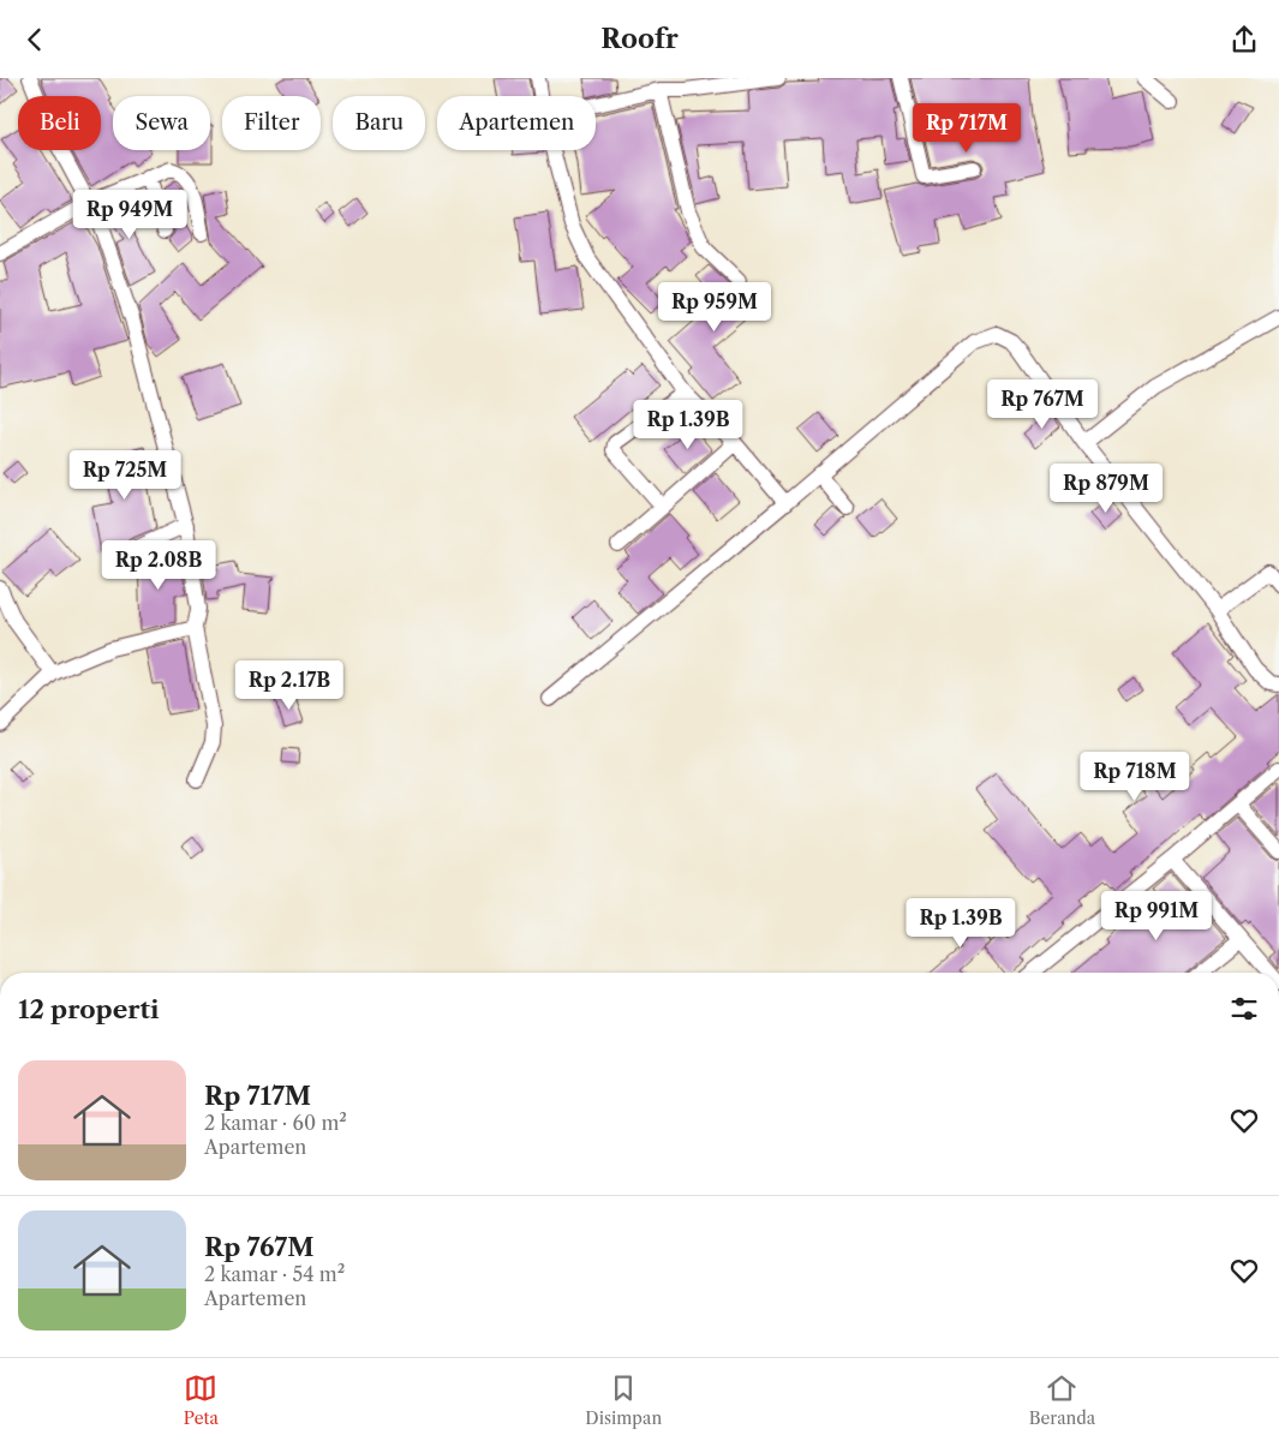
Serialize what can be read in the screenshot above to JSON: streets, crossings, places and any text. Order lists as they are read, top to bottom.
{
  "page": {
    "header": "Roofr",
    "chip": [
      "Beli",
      "Sewa",
      "Filter",
      "Baru",
      "Apartemen"
    ],
    "price": [
      "Rp 717M",
      "Rp 949M",
      "Rp 959M",
      "Rp 767M",
      "Rp 1.39B",
      "Rp 725M",
      "Rp 879M",
      "Rp 2.08B",
      "Rp 2.17B",
      "Rp 718M",
      "Rp 991M",
      "Rp 1.39B"
    ],
    "heading": "12 properti",
    "list": [
      {
        "name": "Rp 717M",
        "note": "2 kamar · 60 m² · Apartemen"
      },
      {
        "name": "Rp 767M",
        "note": "2 kamar · 54 m² · Apartemen"
      }
    ],
    "tabs": ["Peta", "Disimpan", "Beranda"]
  }
}
